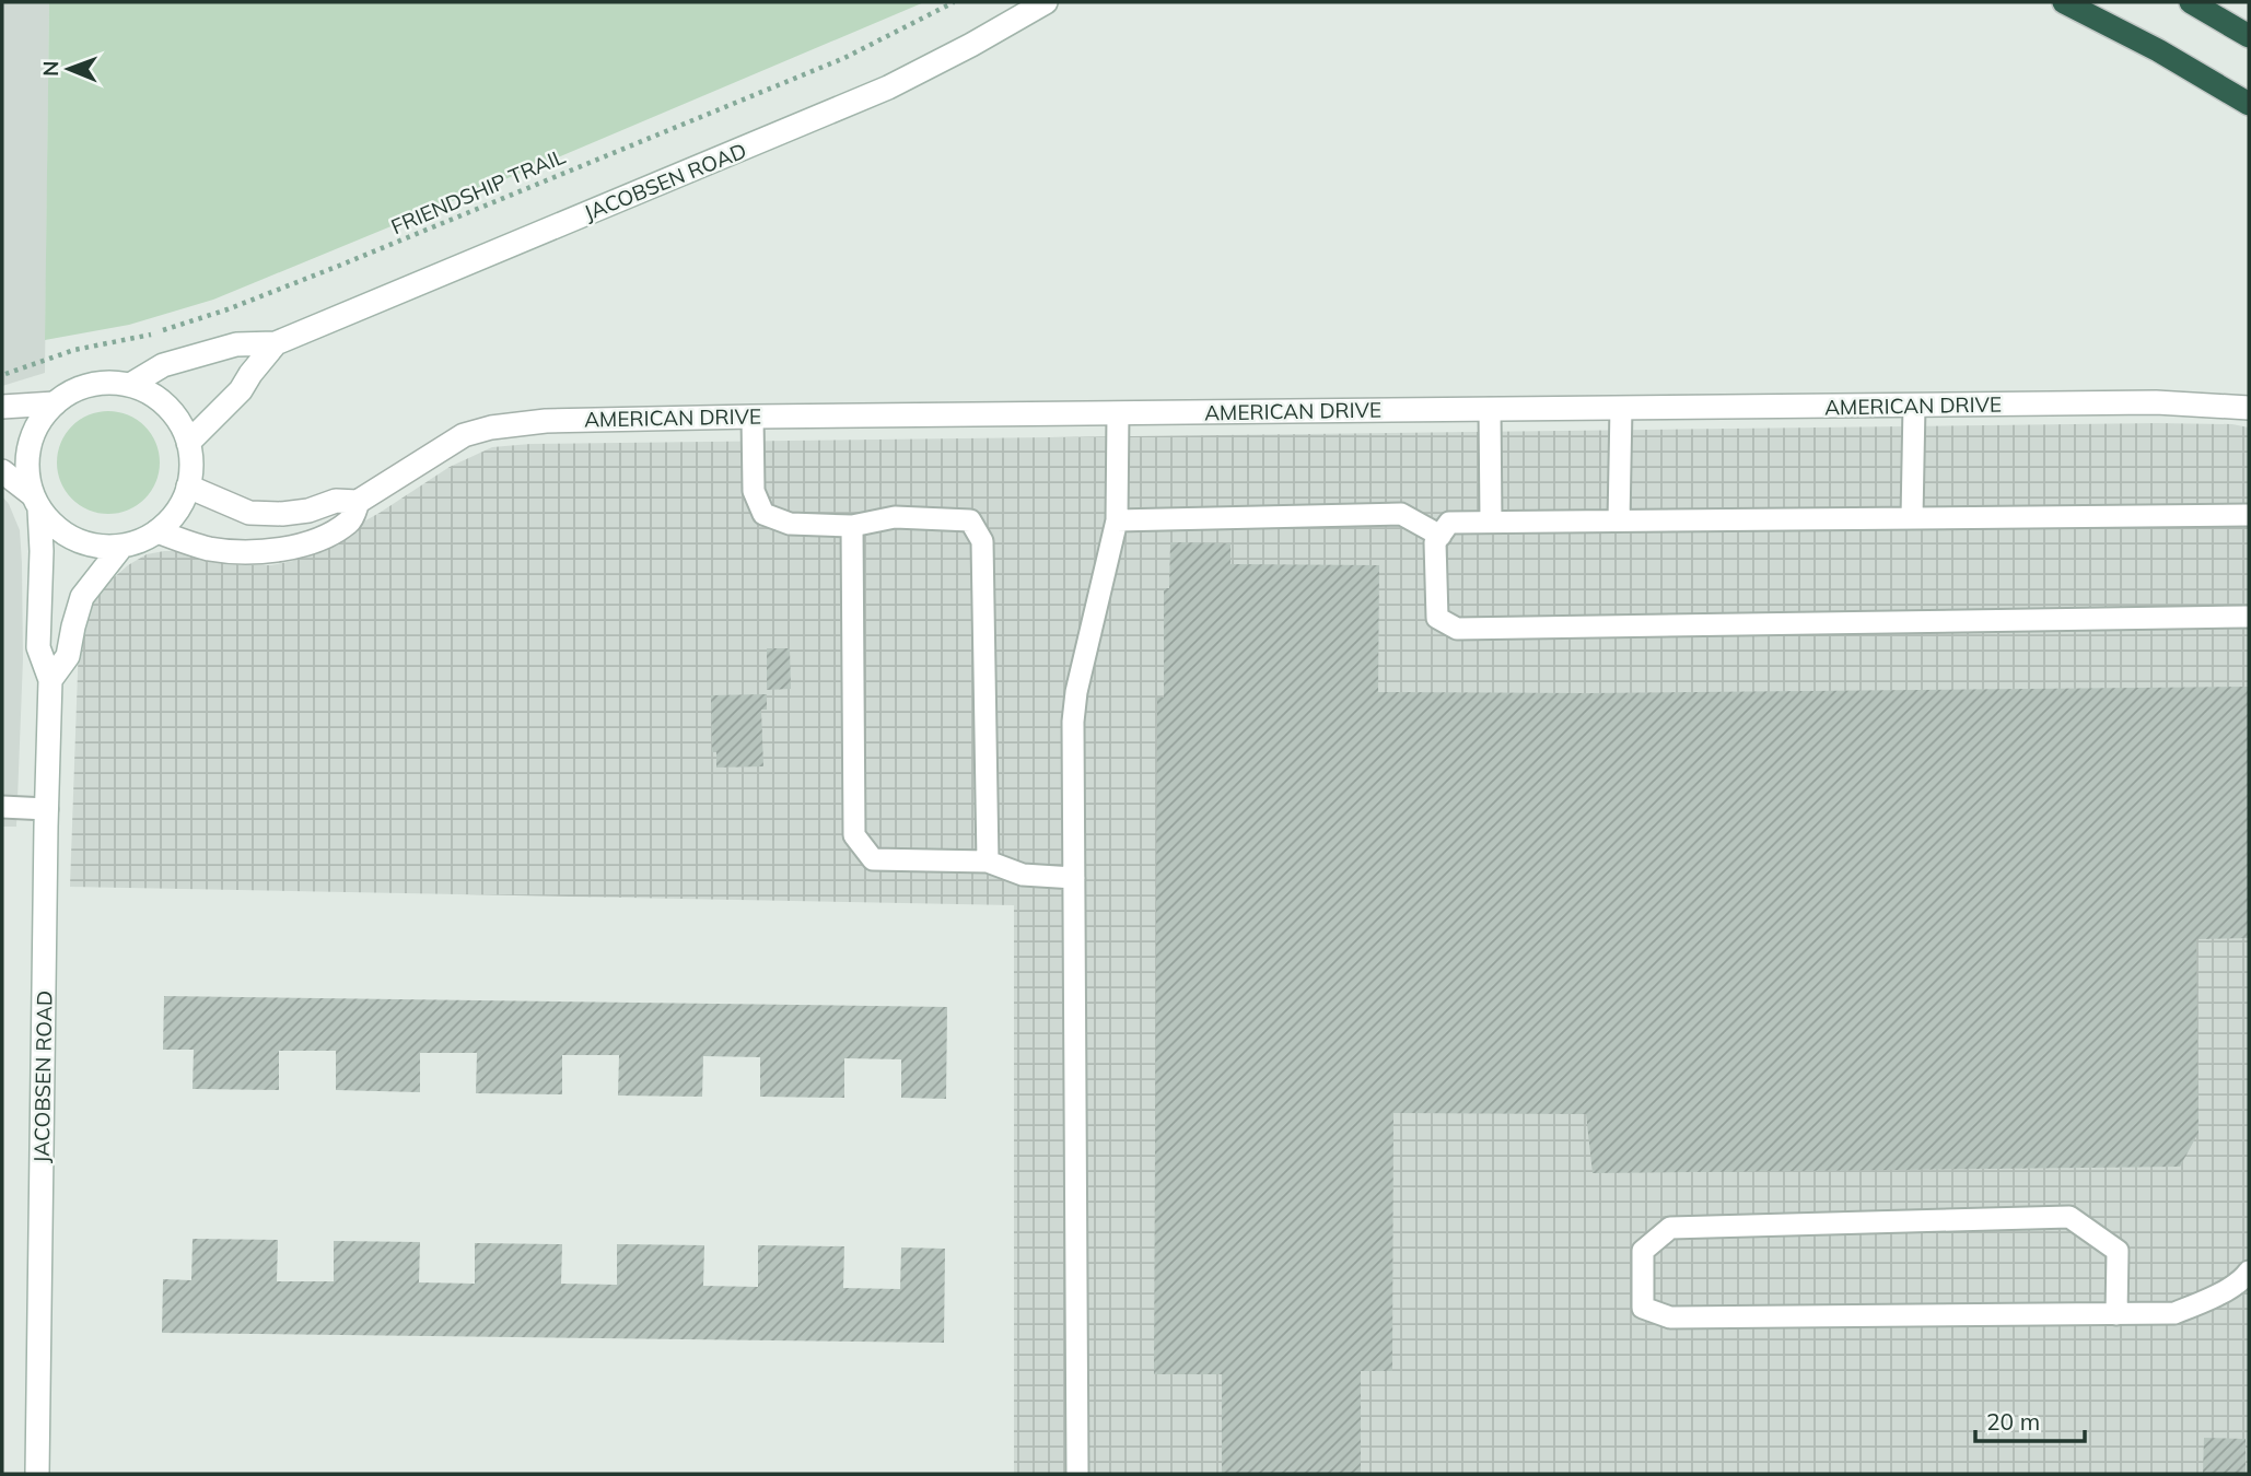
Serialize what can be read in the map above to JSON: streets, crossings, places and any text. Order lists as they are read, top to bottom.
{
  "streets": {
    "main road": ["JACOBSEN ROAD", "AMERICAN DRIVE"],
    "path": ["FRIENDSHIP TRAIL"]
  },
  "crossings": [
    ["JACOBSEN ROAD", "AMERICAN DRIVE"]
  ],
  "scale_bar": "20 m",
  "north": "left"
}
